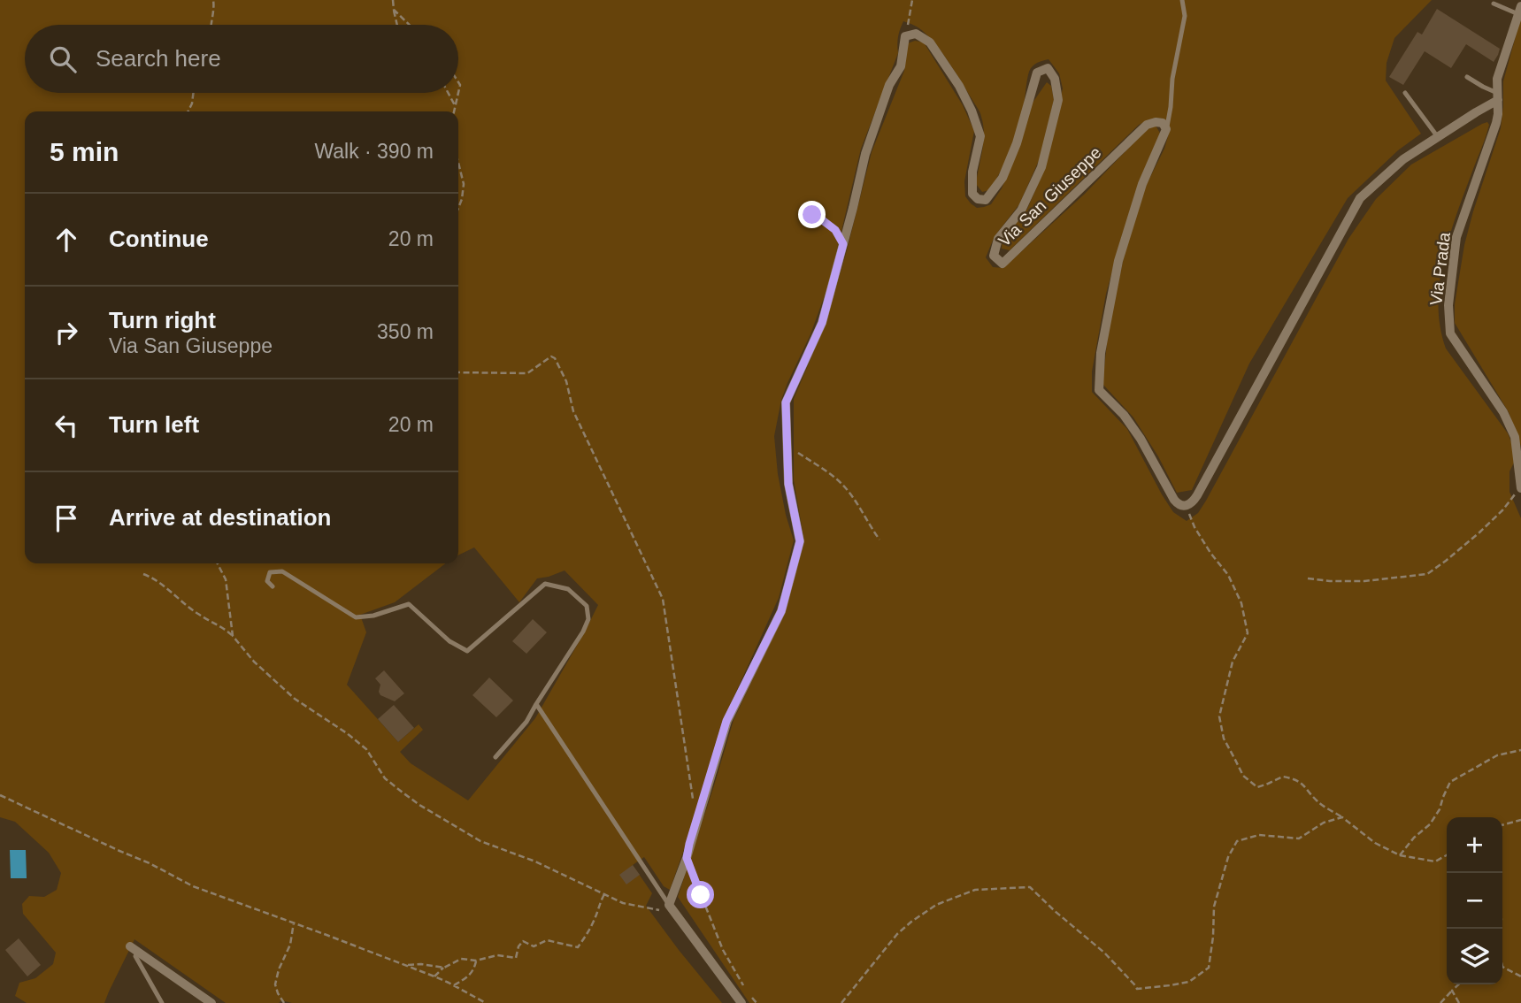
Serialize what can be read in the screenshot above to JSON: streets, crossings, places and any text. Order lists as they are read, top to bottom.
{
  "streets": {
    "street": ["Via San Giuseppe", "Via Prada"]
  },
  "page": {
    "search": "Search here",
    "heading": ["5 min", "Walk · 390 m"],
    "list": [
      ["Continue", "20 m"],
      ["Turn right", "Via San Giuseppe", "350 m"],
      ["Turn left", "20 m"],
      "Arrive at destination"
    ],
    "map_buttons": ["+", "−"]
  }
}
